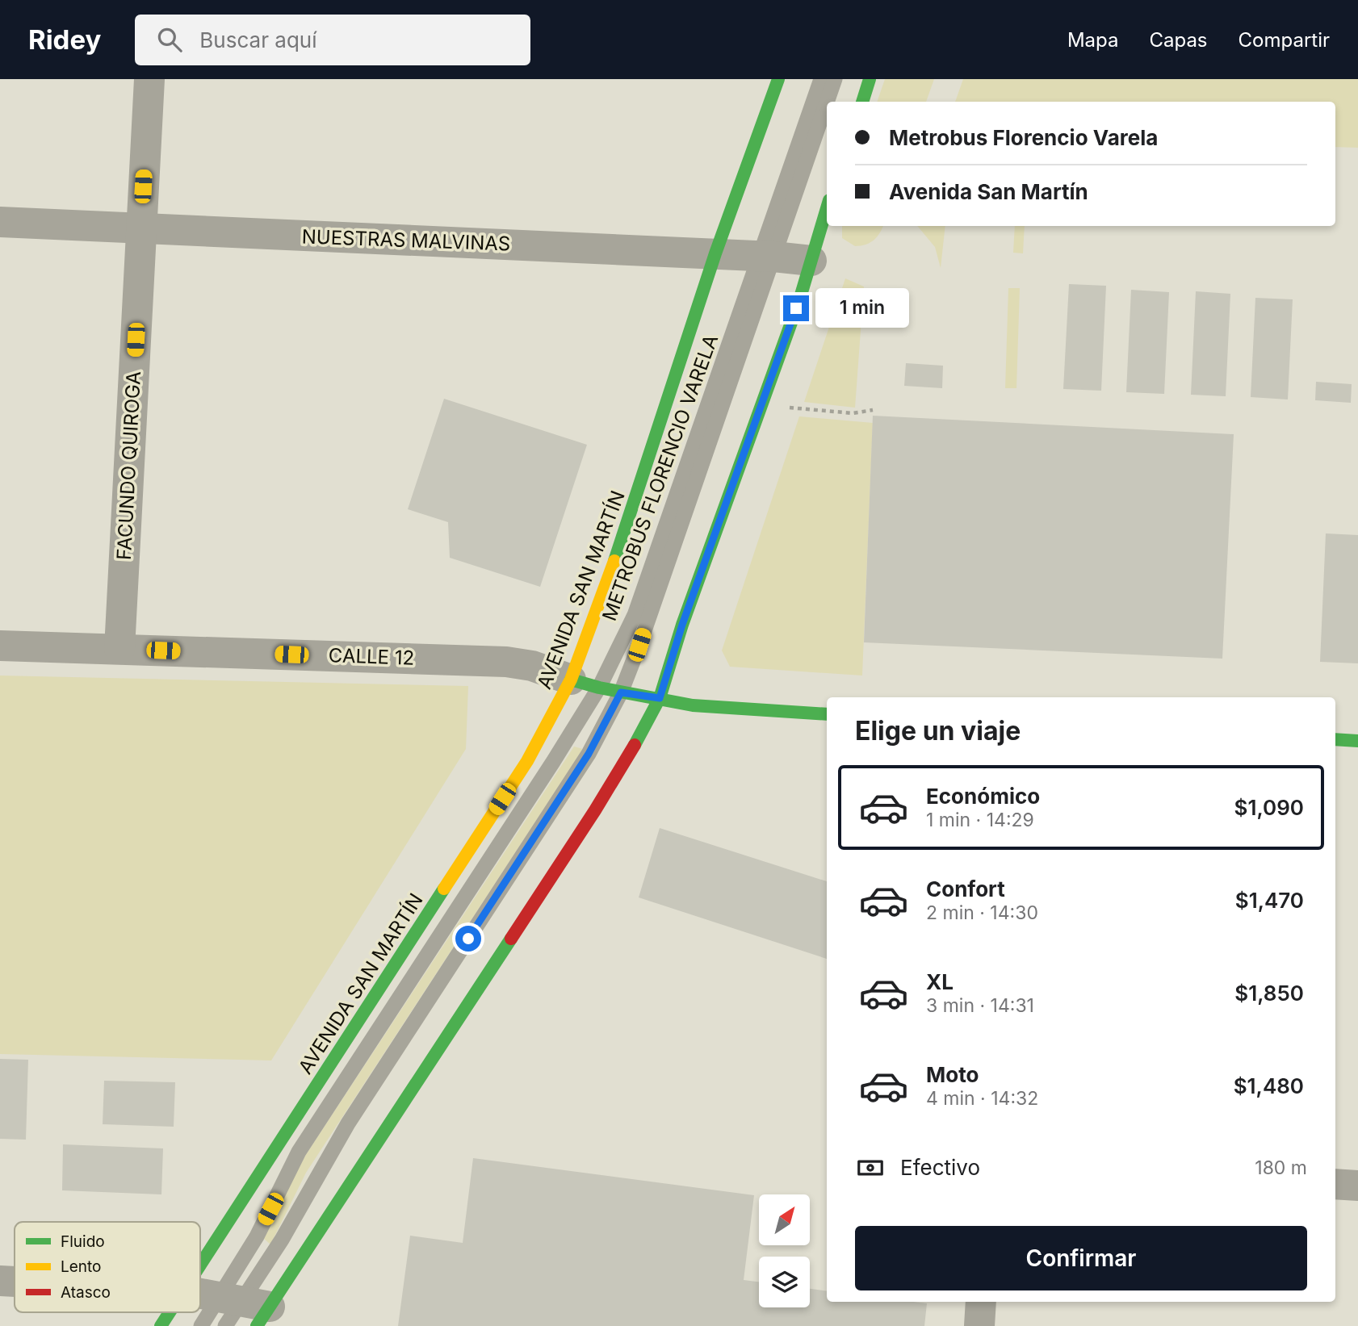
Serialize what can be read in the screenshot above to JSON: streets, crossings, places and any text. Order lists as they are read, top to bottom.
{
  "streets": {
    "main road": ["AVENIDA SAN MARTÍN"],
    "street": ["NUESTRAS MALVINAS", "FACUNDO QUIROGA", "CALLE 12"],
    "lane": ["METROBUS FLORENCIO VARELA"]
  },
  "crossings": [
    ["NUESTRAS MALVINAS", "FACUNDO QUIROGA"],
    ["NUESTRAS MALVINAS", "METROBUS FLORENCIO VARELA"],
    ["NUESTRAS MALVINAS", "AVENIDA SAN MARTÍN"],
    ["FACUNDO QUIROGA", "CALLE 12"],
    ["METROBUS FLORENCIO VARELA", "AVENIDA SAN MARTÍN"],
    ["METROBUS FLORENCIO VARELA", "CALLE 12"],
    ["AVENIDA SAN MARTÍN", "CALLE 12"]
  ],
  "legend": ["Fluido", "Lento", "Atasco"],
  "north": "top right",
  "page": {
    "header": "Ridey",
    "search": "Buscar aquí",
    "nav": ["Mapa", "Capas", "Compartir"],
    "banner": ["Metrobus Florencio Varela", "Avenida San Martín"],
    "bubble": "1 min",
    "heading": "Elige un viaje",
    "list": [
      {
        "name": "Económico",
        "note": "1 min · 14:29",
        "value": "$1,090"
      },
      {
        "name": "Confort",
        "note": "2 min · 14:30",
        "value": "$1,470"
      },
      {
        "name": "XL",
        "note": "3 min · 14:31",
        "value": "$1,850"
      },
      {
        "name": "Moto",
        "note": "4 min · 14:32",
        "value": "$1,480"
      }
    ],
    "pay": ["Efectivo", "180 m"],
    "buttons": "Confirmar"
  }
}
